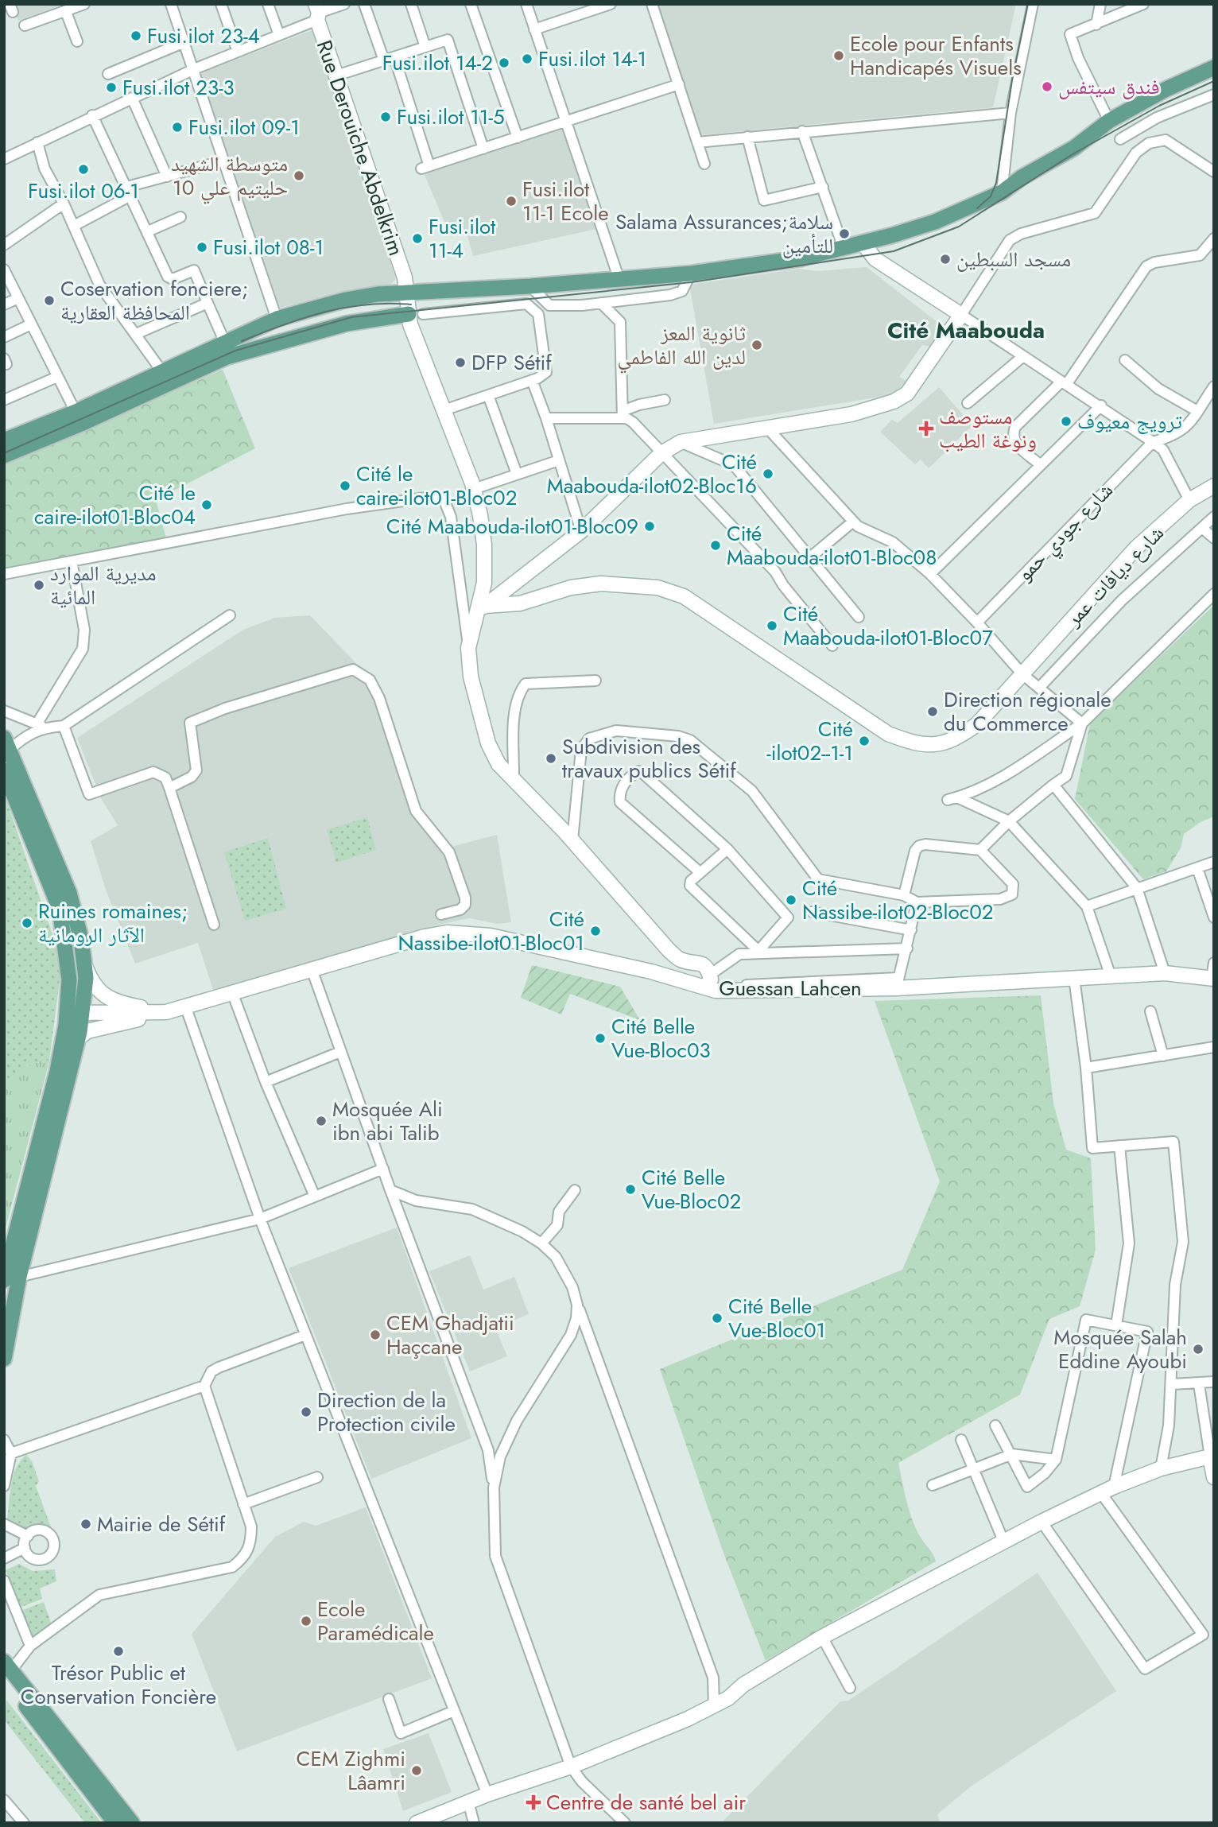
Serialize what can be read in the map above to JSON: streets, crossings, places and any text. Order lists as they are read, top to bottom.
{
  "streets": {
    "street": [
      "Rue Derouiche Abdelkrim",
      "شارع جودي حمو",
      "شارع ديافات عمر",
      "Guessan Lahcen"
    ]
  },
  "crossings": [
    ["Rue Derouiche Abdelkrim", "شارع ديافات عمر"],
    ["Rue Derouiche Abdelkrim", "Guessan Lahcen"]
  ],
  "districts": ["Cité Maabouda"],
  "places": {
    "other": [
      "Fusi.ilot 23-4",
      "Ecole pour Enfants Handicapés Visuels",
      "Fusi.ilot 14-1",
      "Fusi.ilot 14-2",
      "فندق سيتفس",
      "Fusi.ilot 23-3",
      "Fusi.ilot 11-5",
      "Fusi.ilot 09-1",
      "Fusi.ilot 06-1",
      "متوسطة الشهيد حليتيم علي 10",
      "Fusi.ilot 11-1 Ecole",
      "Salama Assurances;سلامة للتأمين",
      "Fusi.ilot 11-4",
      "Fusi.ilot 08-1",
      "مسجد السبطين",
      "Coservation fonciere; المحافظة العقارية",
      "ثانوية المعز لدين الله الفاطمي",
      "DFP Sétif",
      "ترويج معيوف",
      "Cité Maabouda-ilot02-Bloc16",
      "Cité le caire-ilot01-Bloc02",
      "Cité le caire-ilot01-Bloc04",
      "Cité Maabouda-ilot01-Bloc09",
      "Cité Maabouda-ilot01-Bloc08",
      "مديرية الموارد المائية",
      "Cité Maabouda-ilot01-Bloc07",
      "Direction régionale du Commerce",
      "Cité -ilot02--1-1",
      "Subdivision des travaux publics Sétif",
      "Cité Nassibe-ilot02-Bloc02",
      "Ruines romaines; الآثار الرومانية",
      "Cité Nassibe-ilot01-Bloc01",
      "Cité Belle Vue-Bloc03",
      "Mosquée Ali ibn abi Talib",
      "Cité Belle Vue-Bloc02",
      "Cité Belle Vue-Bloc01",
      "CEM Ghadjatii Haçcane",
      "Mosquée Salah Eddine Ayoubi",
      "Direction de la Protection civile",
      "Mairie de Sétif",
      "Ecole Paramédicale",
      "Trésor Public et Conservation Foncière",
      "CEM Zighmi Lâamri"
    ],
    "health": ["مستوصف ونوغة الطيب", "Centre de santé bel air"]
  }
}
